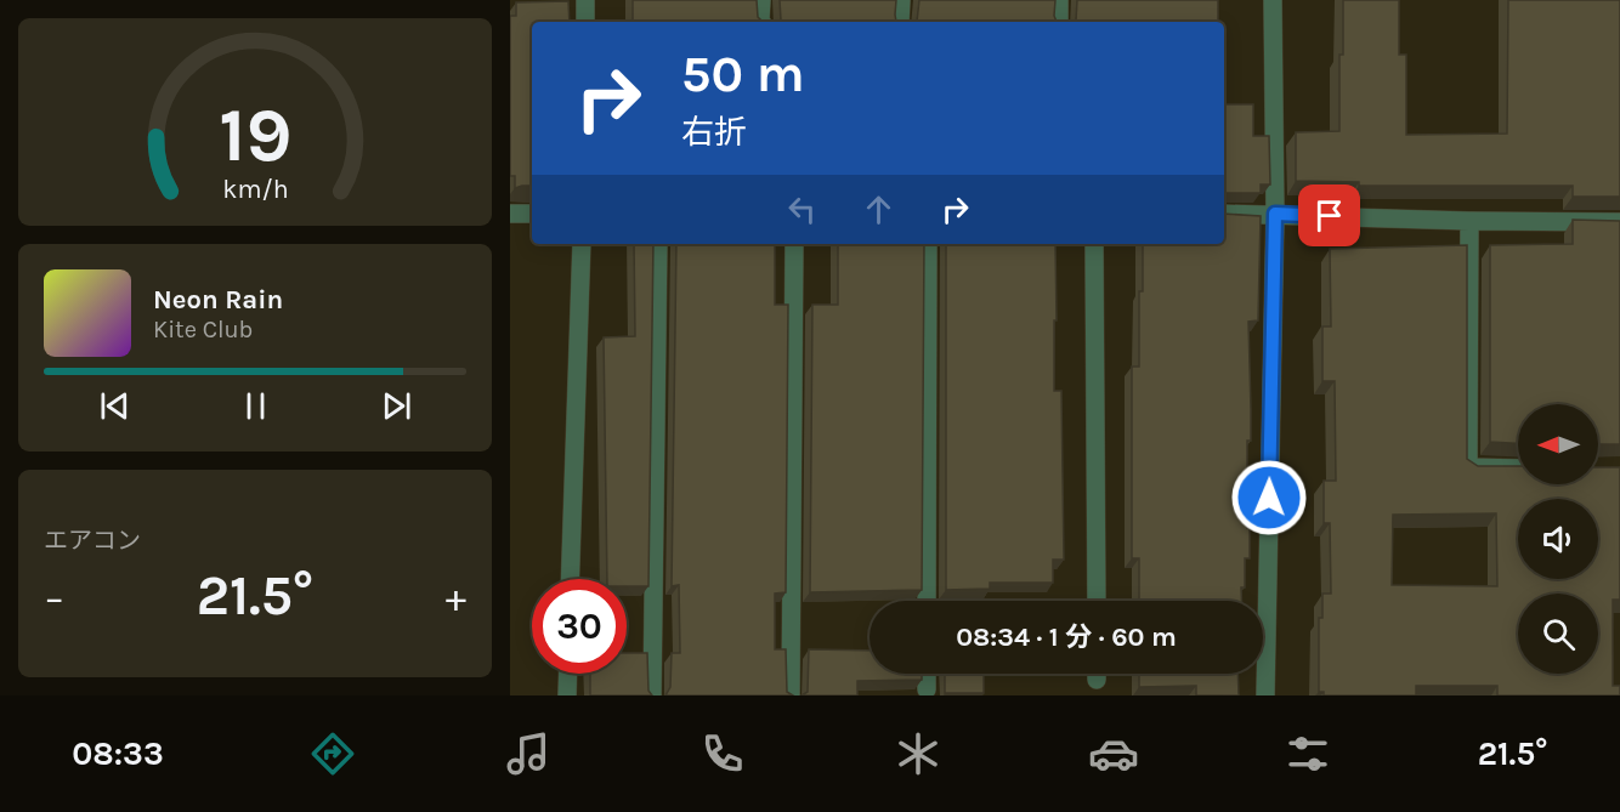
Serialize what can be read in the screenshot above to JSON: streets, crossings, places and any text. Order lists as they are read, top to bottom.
{
  "north": "left",
  "page": {
    "turn": ["50 m", "右折"],
    "song": ["Neon Rain", "Kite Club"],
    "tile": "エアコン",
    "heat": ["−", "21.5°", "+"],
    "limit": "30",
    "trip": "08:34 · 1 分 · 60 m",
    "tabs": ["08:33", "21.5°"],
    "gauge": ["19", "km/h"]
  }
}
